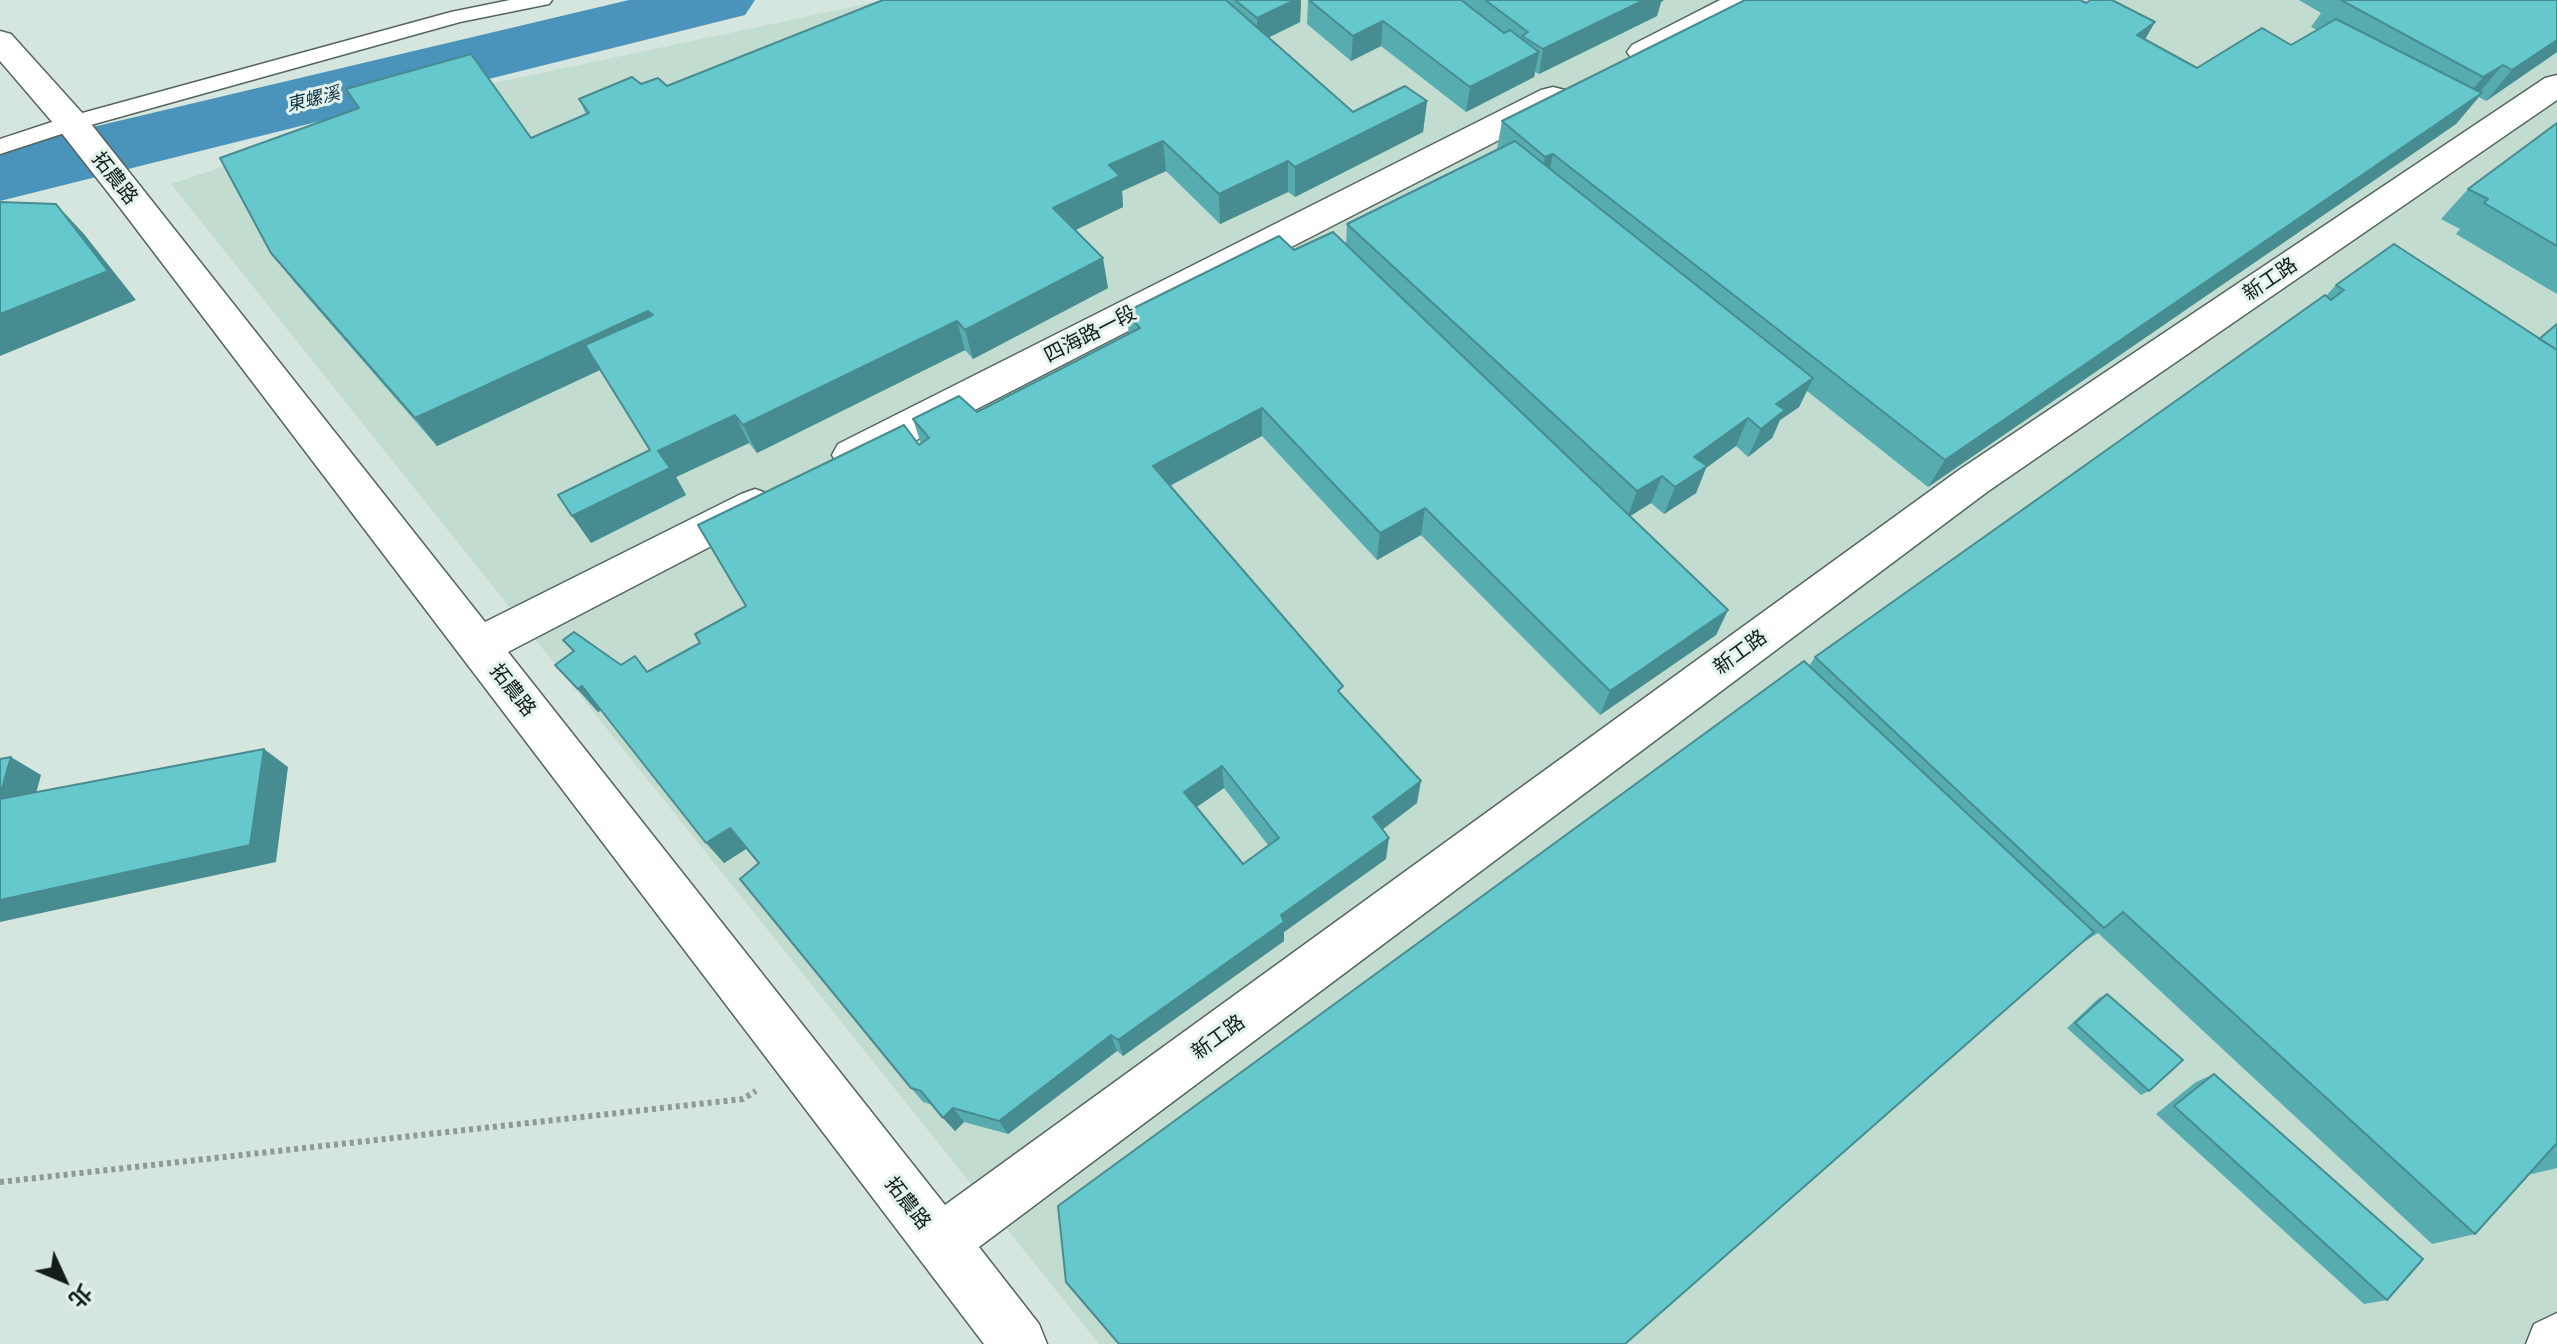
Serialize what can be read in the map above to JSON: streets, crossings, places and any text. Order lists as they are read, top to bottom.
{
  "streets": {
    "street": ["拓農路", "新工路", "四海路一段"]
  },
  "crossings": [
    ["拓農路", "新工路"],
    ["拓農路", "四海路一段"]
  ],
  "water": ["東螺溪"],
  "north": "bottom right"
}
